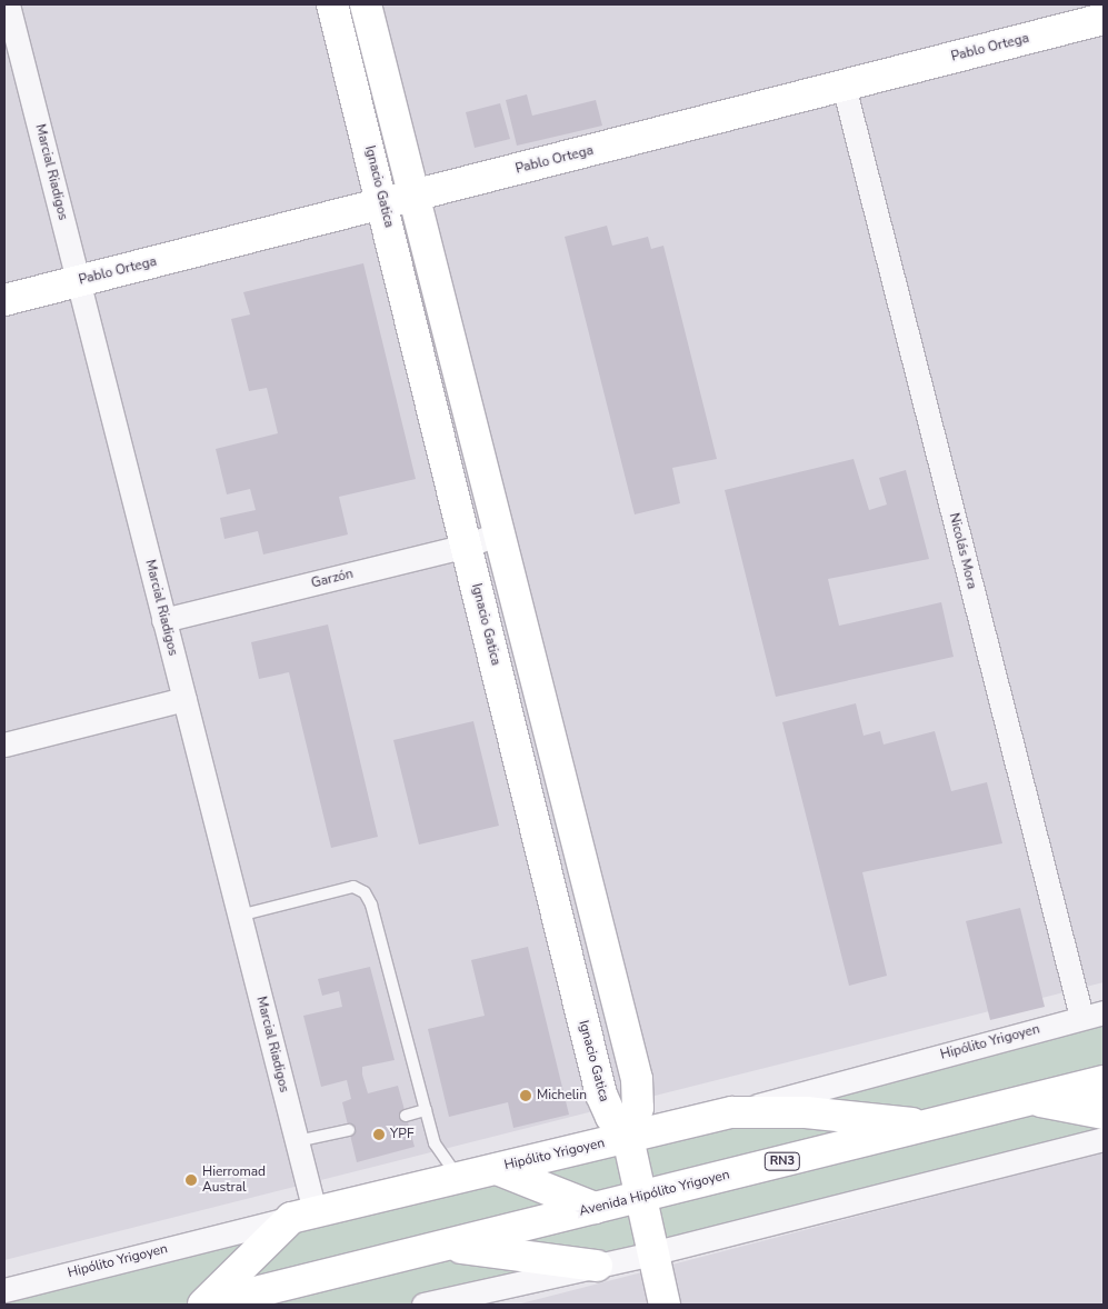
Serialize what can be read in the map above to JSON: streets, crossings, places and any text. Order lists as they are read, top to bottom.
{
  "streets": {
    "main road": [
      "Pablo Ortega",
      "Ignacio Gatica",
      "Hipólito Yrigoyen",
      "RN3",
      "Avenida Hipólito Yrigoyen"
    ],
    "street": ["Marcial Riadigos", "Nicolás Mora", "Garzón"]
  },
  "crossings": [
    ["Pablo Ortega", "Marcial Riadigos"],
    ["Pablo Ortega", "Ignacio Gatica"],
    ["Pablo Ortega", "Nicolás Mora"],
    ["Marcial Riadigos", "Garzón"],
    ["Marcial Riadigos", "Hipólito Yrigoyen"],
    ["Ignacio Gatica", "Garzón"],
    ["Ignacio Gatica", "Hipólito Yrigoyen"],
    ["Nicolás Mora", "Hipólito Yrigoyen"]
  ],
  "places": ["Michelin", "YPF", "Hierromad Austral"]
}
